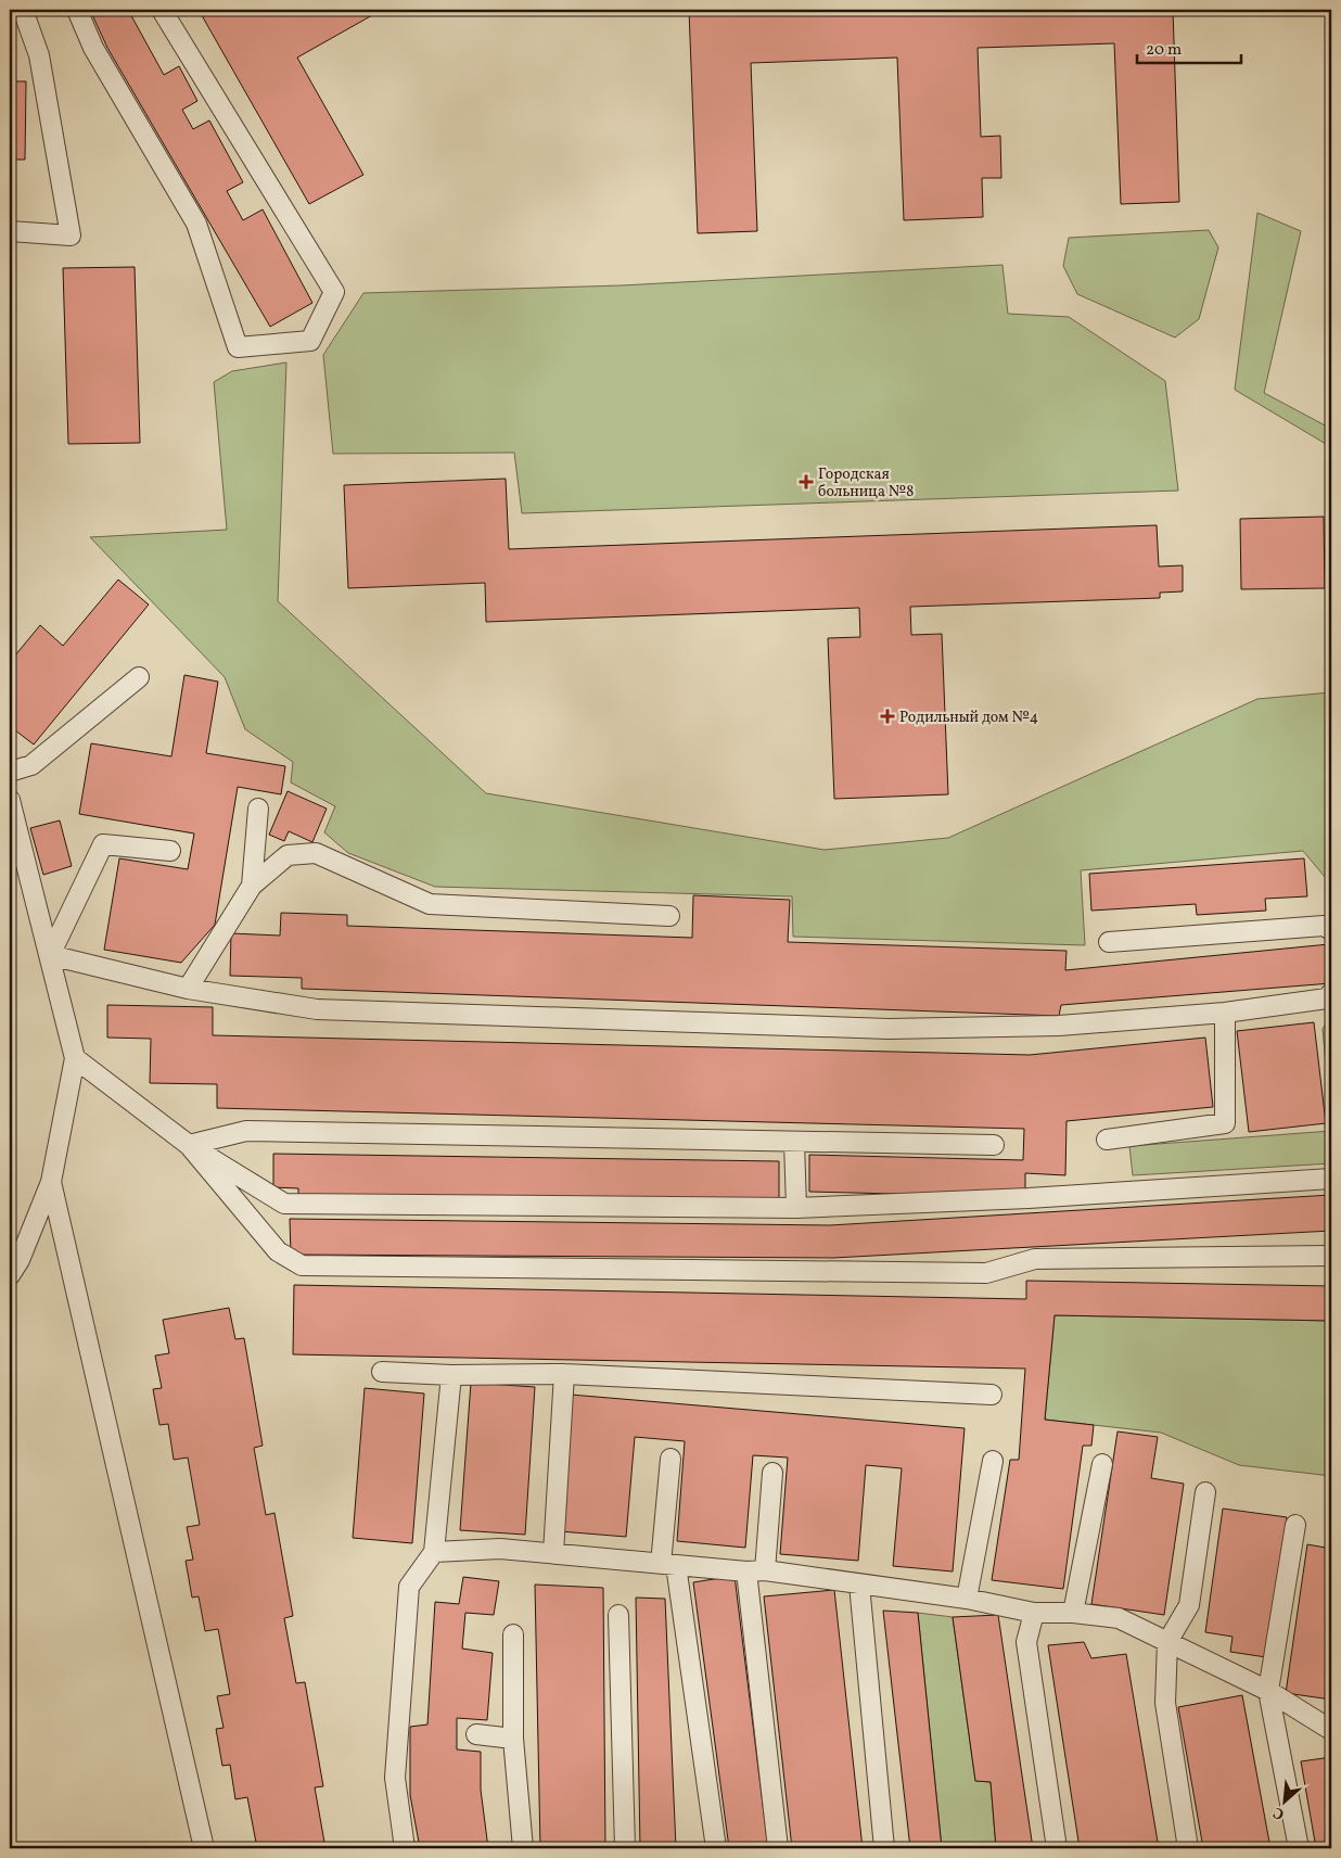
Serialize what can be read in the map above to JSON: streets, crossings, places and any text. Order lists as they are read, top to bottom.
{
  "places": {
    "health": ["Городская больница №8", "Родильный дом №4"]
  },
  "scale_bar": "20 m",
  "north": "bottom left"
}
